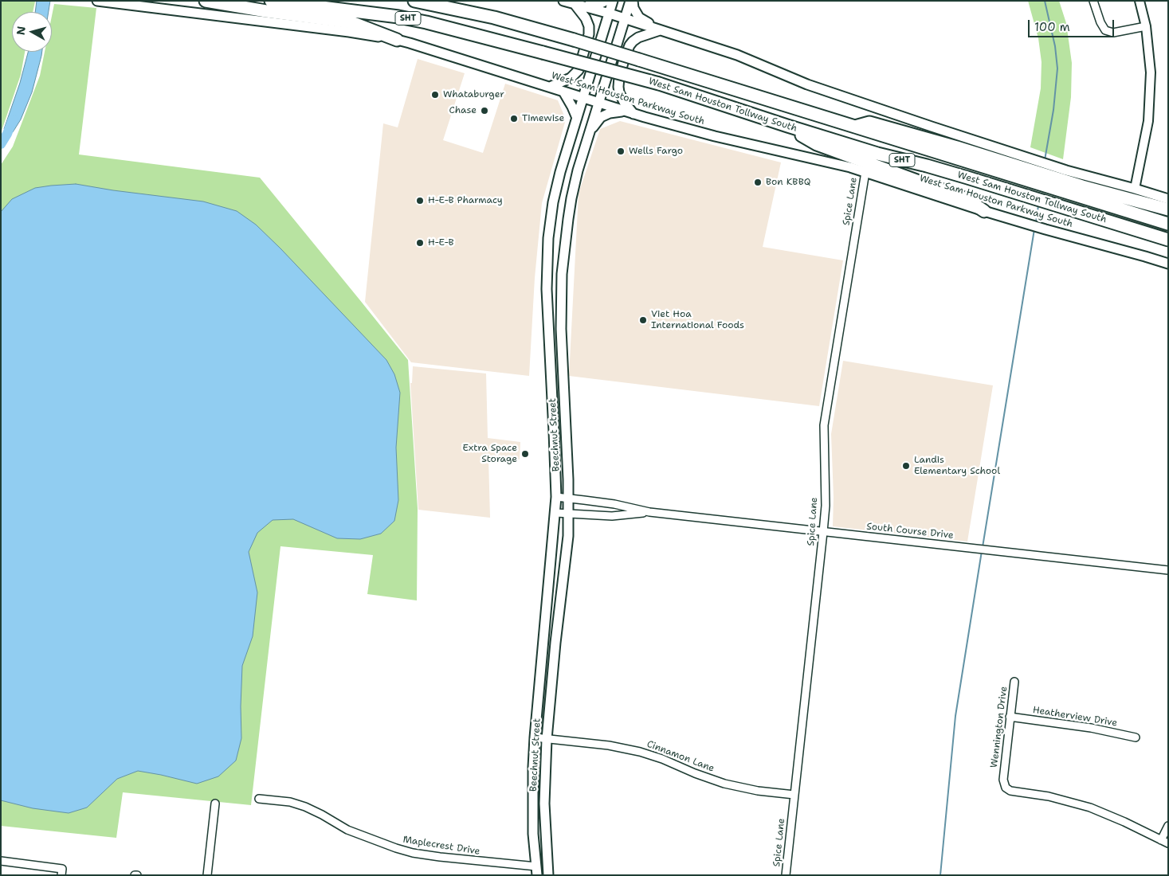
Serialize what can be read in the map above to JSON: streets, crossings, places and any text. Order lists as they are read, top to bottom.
{
  "streets": {
    "highway": ["SHT", "West Sam Houston Tollway South"],
    "main road": ["West Sam Houston Parkway South", "Beechnut Street"],
    "street": [
      "Spice Lane",
      "South Course Drive",
      "Heatherview Drive",
      "Wennington Drive",
      "Cinnamon Lane",
      "Maplecrest Drive"
    ]
  },
  "crossings": [
    ["West Sam Houston Parkway South", "Spice Lane"],
    ["West Sam Houston Parkway South", "Beechnut Street"],
    ["Spice Lane", "South Course Drive"],
    ["Spice Lane", "Cinnamon Lane"],
    ["Beechnut Street", "South Course Drive"],
    ["Beechnut Street", "Cinnamon Lane"],
    ["Beechnut Street", "Maplecrest Drive"],
    ["Heatherview Drive", "Wennington Drive"]
  ],
  "places": [
    "Whataburger",
    "Chase",
    "Timewise",
    "Wells Fargo",
    "Bon KBBQ",
    "H-E-B Pharmacy",
    "H-E-B",
    "Viet Hoa International Foods",
    "Extra Space Storage",
    "Landis Elementary School"
  ],
  "scale_bar": "100 m",
  "north": "left"
}
